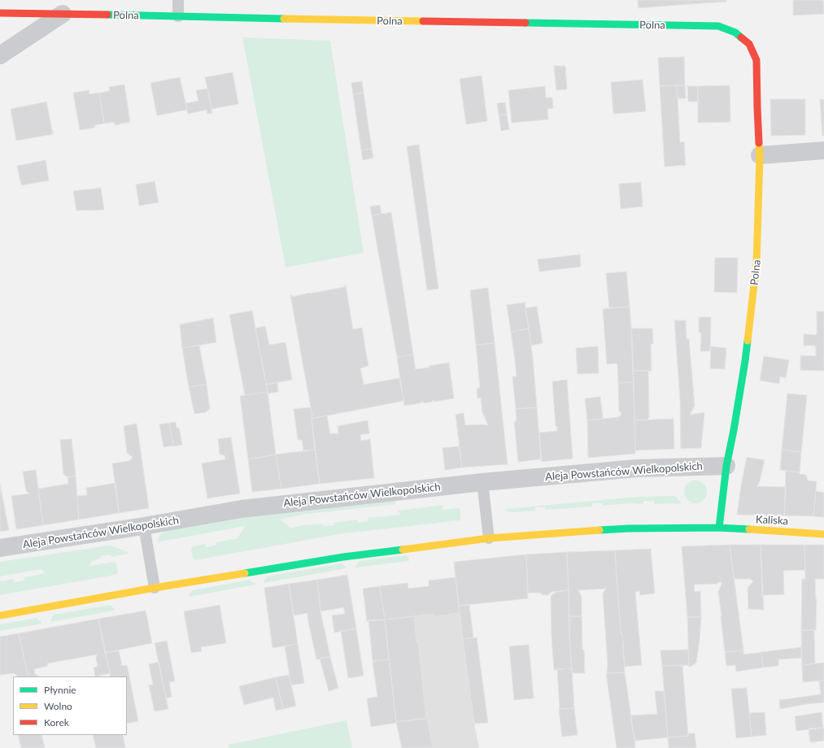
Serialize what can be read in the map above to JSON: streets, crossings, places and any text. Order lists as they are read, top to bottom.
{
  "streets": {
    "street": ["Polna", "Aleja Powstańców Wielkopolskich", "Kaliska"]
  },
  "crossings": [
    ["Polna", "Aleja Powstańców Wielkopolskich"],
    ["Polna", "Kaliska"]
  ],
  "legend": ["Płynnie", "Wolno", "Korek"]
}
